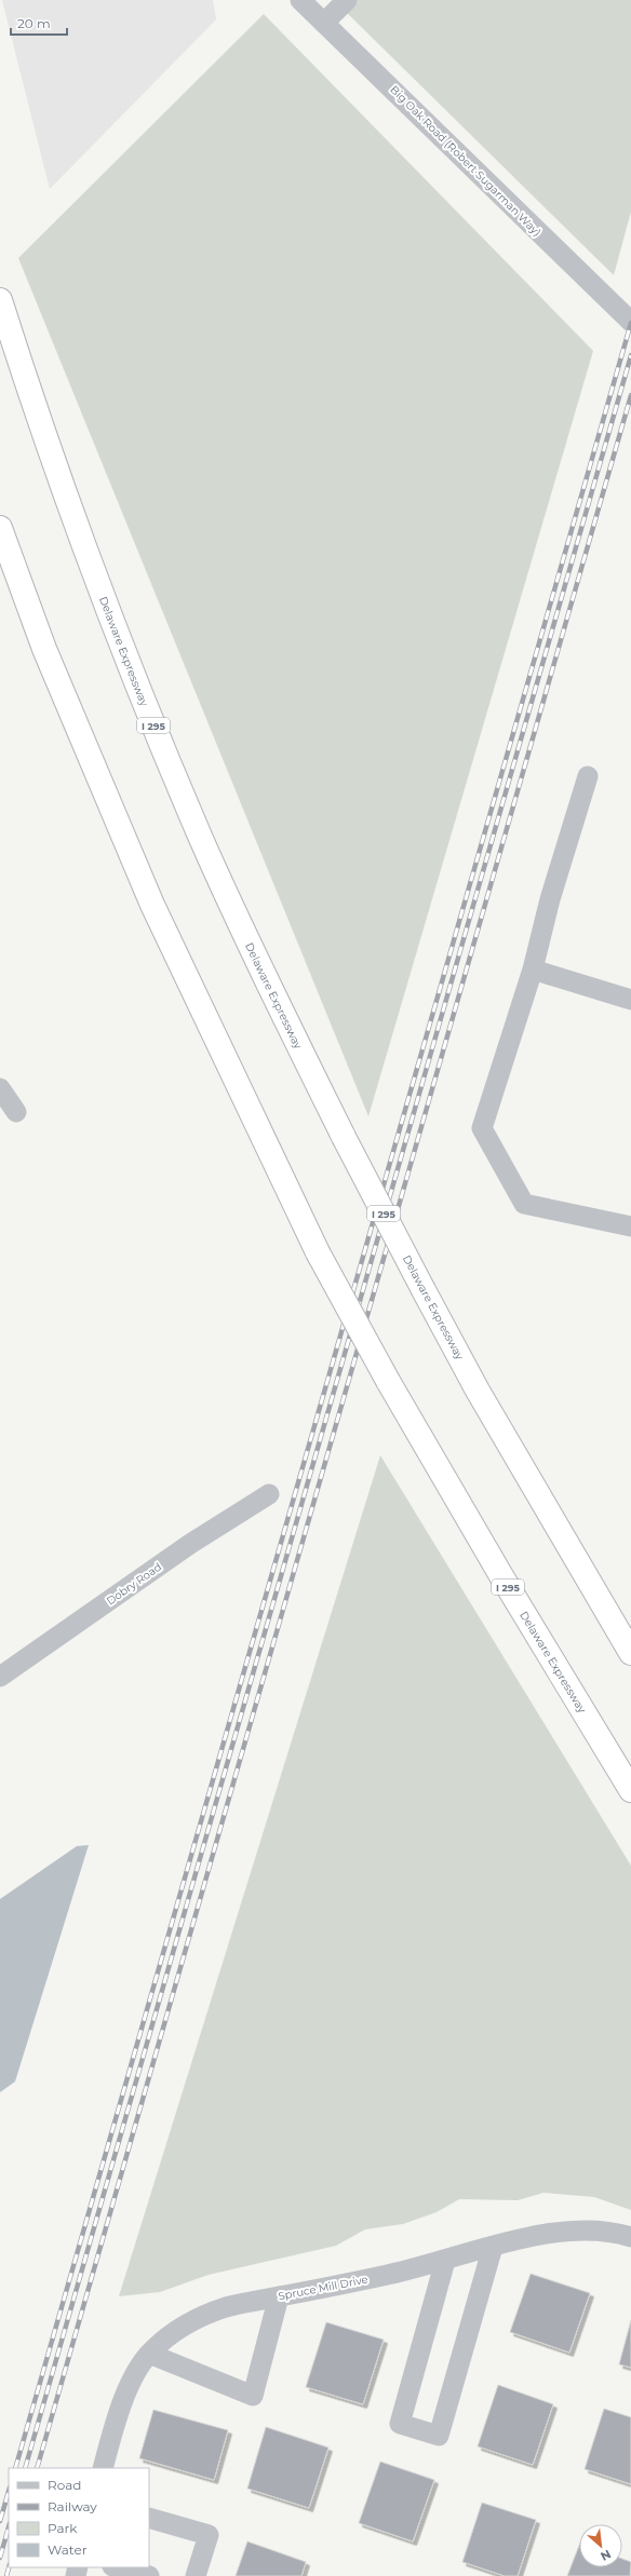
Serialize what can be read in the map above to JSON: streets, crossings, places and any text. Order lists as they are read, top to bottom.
{
  "streets": {
    "highway": ["Delaware Expressway", "I 295"],
    "street": ["Big Oak Road (Robert Sugarman Way)", "Dobry Road", "Spruce Mill Drive"]
  },
  "legend": [
    "Road",
    "Railway",
    "Park",
    "Water"
  ],
  "scale_bar": "20 m",
  "north": "bottom right"
}
